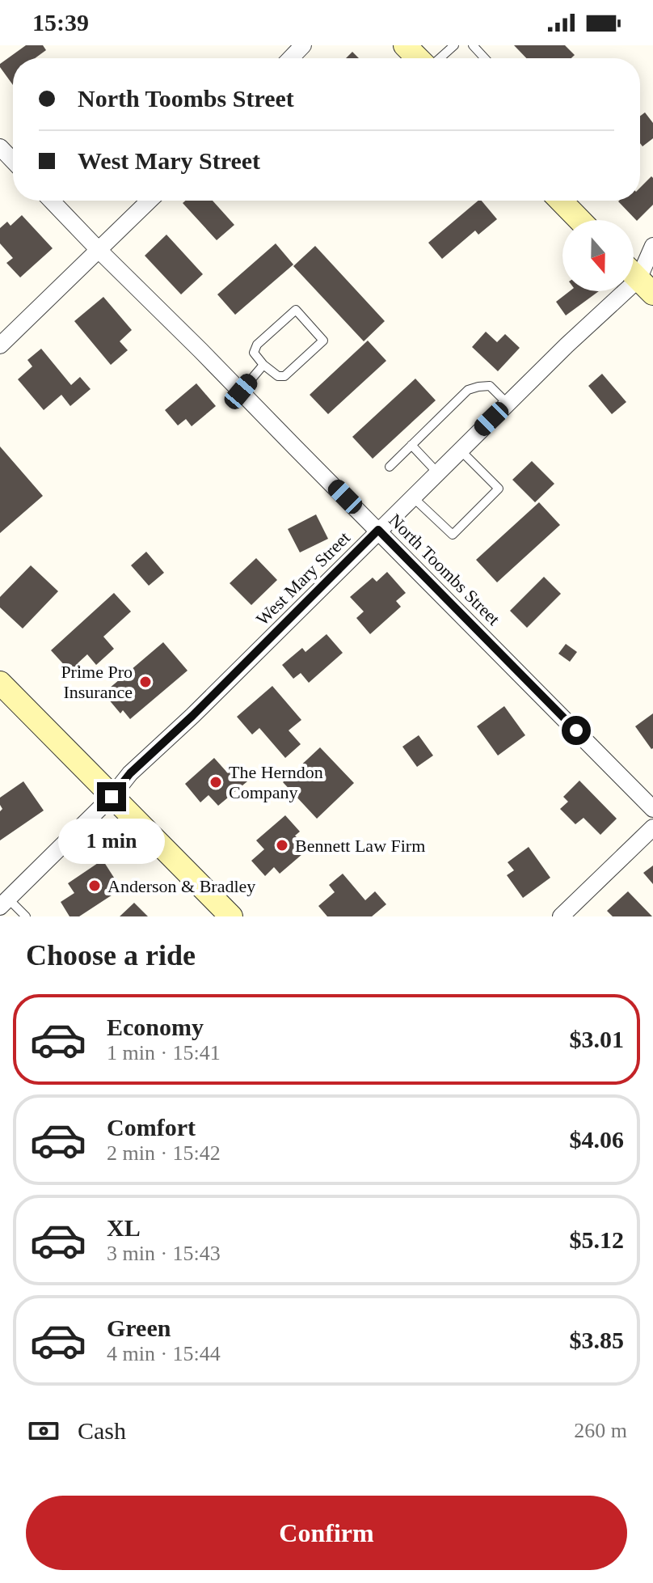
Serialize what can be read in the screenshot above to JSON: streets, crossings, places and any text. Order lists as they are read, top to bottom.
{
  "streets": {
    "street": ["North Toombs Street", "West Mary Street"]
  },
  "crossings": [
    ["North Toombs Street", "West Mary Street"]
  ],
  "places": [
    "Prime Pro Insurance",
    "The Herndon Company",
    "Bennett Law Firm",
    "Anderson & Bradley"
  ],
  "north": "bottom",
  "page": {
    "status": "15:39",
    "banner": ["North Toombs Street", "West Mary Street"],
    "bubble": "1 min",
    "heading": "Choose a ride",
    "list": [
      {
        "name": "Economy",
        "note": "1 min · 15:41",
        "value": "$3.01"
      },
      {
        "name": "Comfort",
        "note": "2 min · 15:42",
        "value": "$4.06"
      },
      {
        "name": "XL",
        "note": "3 min · 15:43",
        "value": "$5.12"
      },
      {
        "name": "Green",
        "note": "4 min · 15:44",
        "value": "$3.85"
      }
    ],
    "pay": ["Cash", "260 m"],
    "buttons": "Confirm"
  }
}
